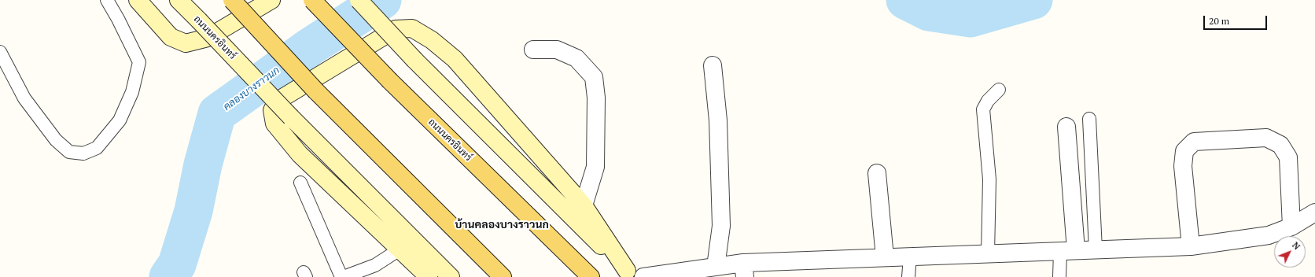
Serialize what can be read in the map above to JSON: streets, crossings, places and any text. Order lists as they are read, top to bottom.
{
  "streets": {
    "main road": ["ถนนนครอินทร์"]
  },
  "districts": ["บ้านคลองบางราวนก"],
  "water": ["คลองบางราวนก"],
  "scale_bar": "20 m",
  "north": "top right"
}
